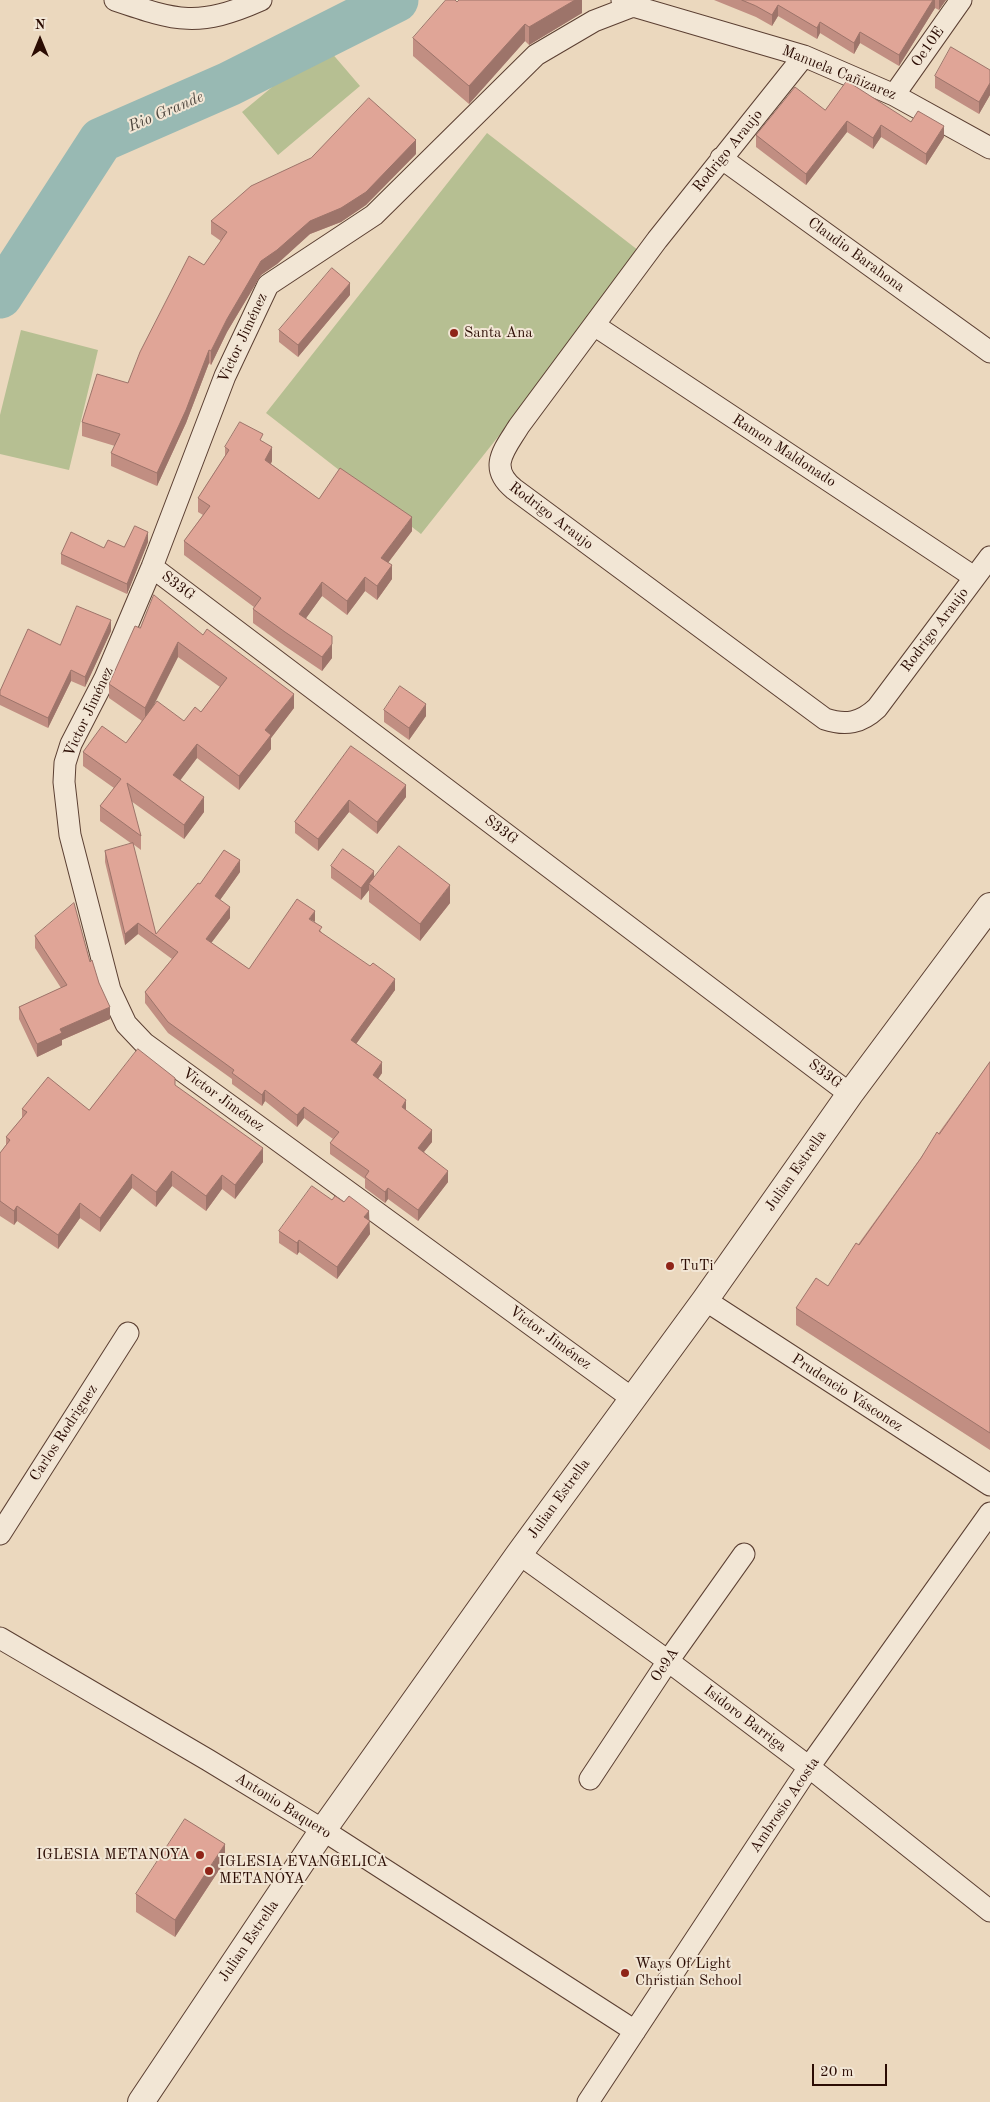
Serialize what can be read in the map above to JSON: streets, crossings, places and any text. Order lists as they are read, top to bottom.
{
  "streets": {
    "street": [
      "Oe10E",
      "Manuela Cañizarez",
      "Rodrigo Araujo",
      "Claudio Barahona",
      "Victor Jiménez",
      "Ramon Maldonado",
      "S33G",
      "Julian Estrella",
      "Prudencio Vásconez",
      "Carlos Rodriguez",
      "Oe9A",
      "Isidoro Barriga",
      "Ambrosio Acosta",
      "Antonio Baquero"
    ]
  },
  "crossings": [
    ["Oe10E", "Manuela Cañizarez"],
    ["Manuela Cañizarez", "Rodrigo Araujo"],
    ["Manuela Cañizarez", "Victor Jiménez"],
    ["Rodrigo Araujo", "Claudio Barahona"],
    ["Rodrigo Araujo", "Ramon Maldonado"],
    ["Victor Jiménez", "S33G"],
    ["Victor Jiménez", "Julian Estrella"],
    ["S33G", "Julian Estrella"],
    ["Julian Estrella", "Prudencio Vásconez"],
    ["Julian Estrella", "Isidoro Barriga"],
    ["Julian Estrella", "Antonio Baquero"],
    ["Oe9A", "Isidoro Barriga"],
    ["Isidoro Barriga", "Ambrosio Acosta"],
    ["Ambrosio Acosta", "Antonio Baquero"]
  ],
  "water": ["Rio Grande"],
  "places": [
    "Santa Ana",
    "TuTi",
    "IGLESIA METANOYA",
    "IGLESIA EVANGELICA METANOYA",
    "Ways Of Light Christian School"
  ],
  "scale_bar": "20 m",
  "north": "top"
}
